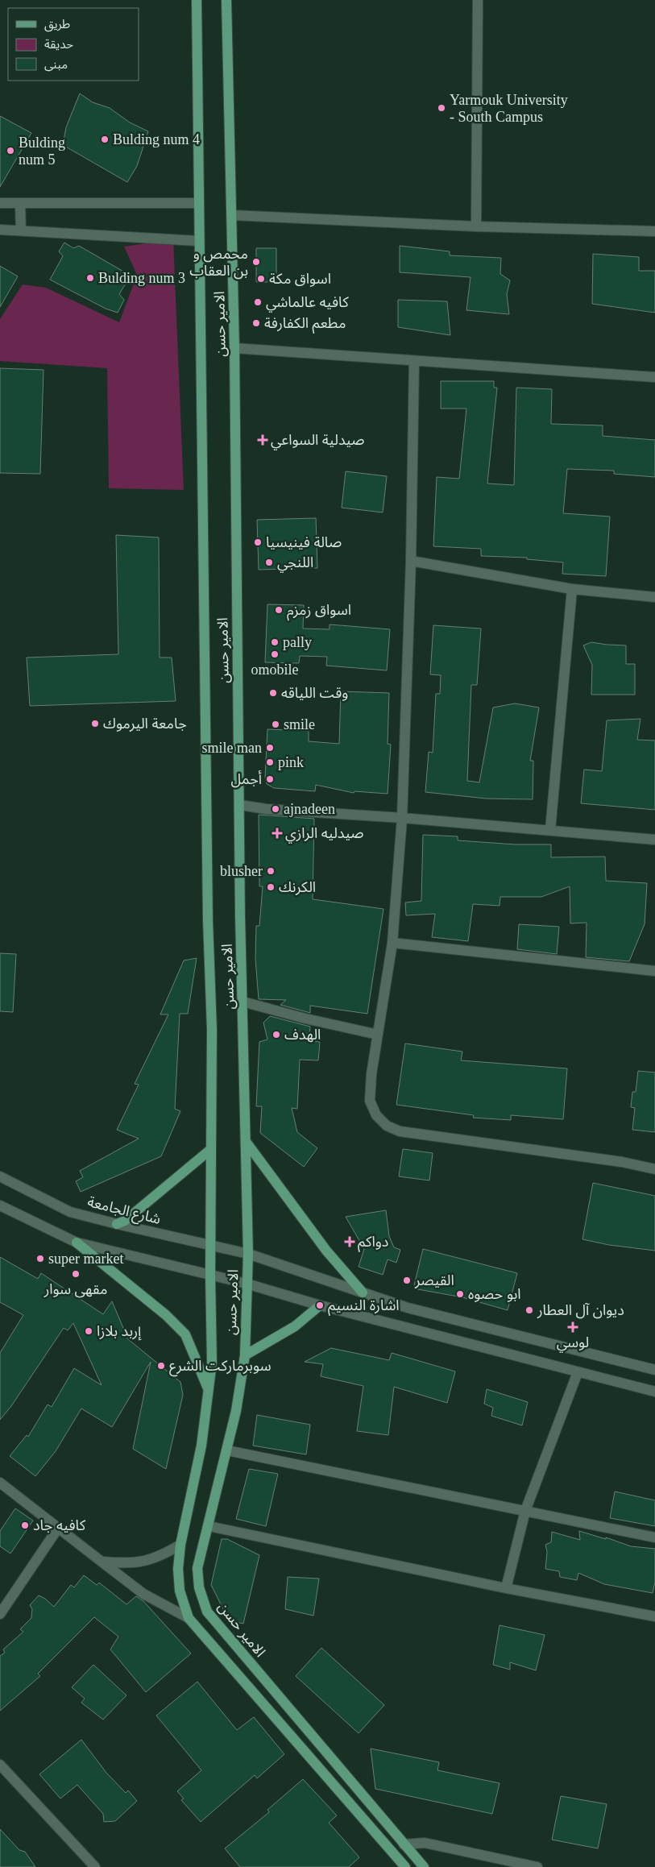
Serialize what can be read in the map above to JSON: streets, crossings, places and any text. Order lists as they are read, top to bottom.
{
  "streets": {
    "main road": ["الامير حسن"],
    "street": ["شارع الجامعة"]
  },
  "crossings": [
    ["الامير حسن", "شارع الجامعة"]
  ],
  "places": {
    "other": [
      "Yarmouk University - South Campus",
      "Bulding num 4",
      "Bulding num 5",
      "محمص و بن العقاب",
      "Bulding num 3",
      "اسواق مكة",
      "كافيه عالماشي",
      "مطعم الكفارفة",
      "صالة فينيسيا",
      "اللنجي",
      "اسواق زمزم",
      "pally",
      "omobile",
      "وقت اللياقه",
      "جامعة اليرموك",
      "smile",
      "smile man",
      "pink",
      "أجمل",
      "ajnadeen",
      "blusher",
      "الكرنك",
      "الهدف",
      "super market",
      "مقهى سوار",
      "القيصر",
      "ابو حصوه",
      "اشارة النسيم",
      "ديوان آل العطار",
      "إربد بلازا",
      "سوبرماركت الشرع",
      "كافيه جاد"
    ],
    "health": [
      "صيدلية السواعي",
      "صيدليه الرازي",
      "دواكم",
      "لوسي"
    ]
  },
  "legend": ["طريق", "حديقة", "مبنى"]
}
